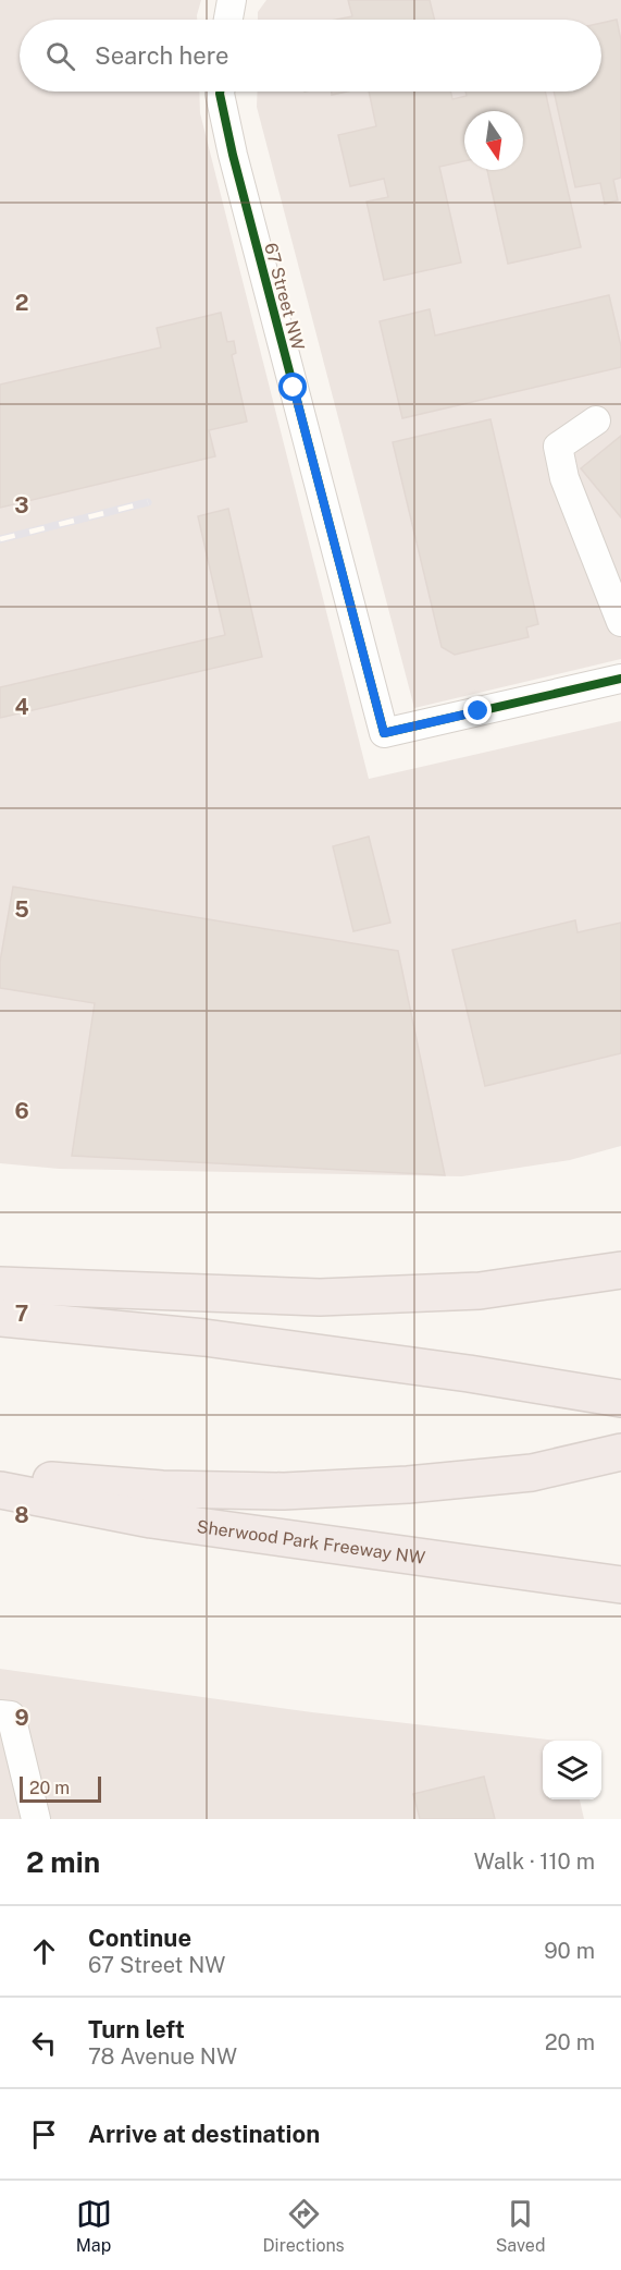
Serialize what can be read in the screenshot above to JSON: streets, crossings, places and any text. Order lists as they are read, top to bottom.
{
  "streets": {
    "highway": ["Sherwood Park Freeway NW"],
    "street": ["67 Street NW"]
  },
  "scale_bar": "20 m",
  "north": "bottom",
  "page": {
    "search": "Search here",
    "scale": "20 m",
    "heading": ["2 min", "Walk · 110 m"],
    "list": [
      ["Continue", "67 Street NW", "90 m"],
      ["Turn left", "78 Avenue NW", "20 m"],
      "Arrive at destination"
    ],
    "nav": ["Map", "Directions", "Saved"]
  },
  "grid": {
    "rows": [
      "2",
      "3",
      "4",
      "5",
      "6",
      "7",
      "8",
      "9"
    ]
  }
}
